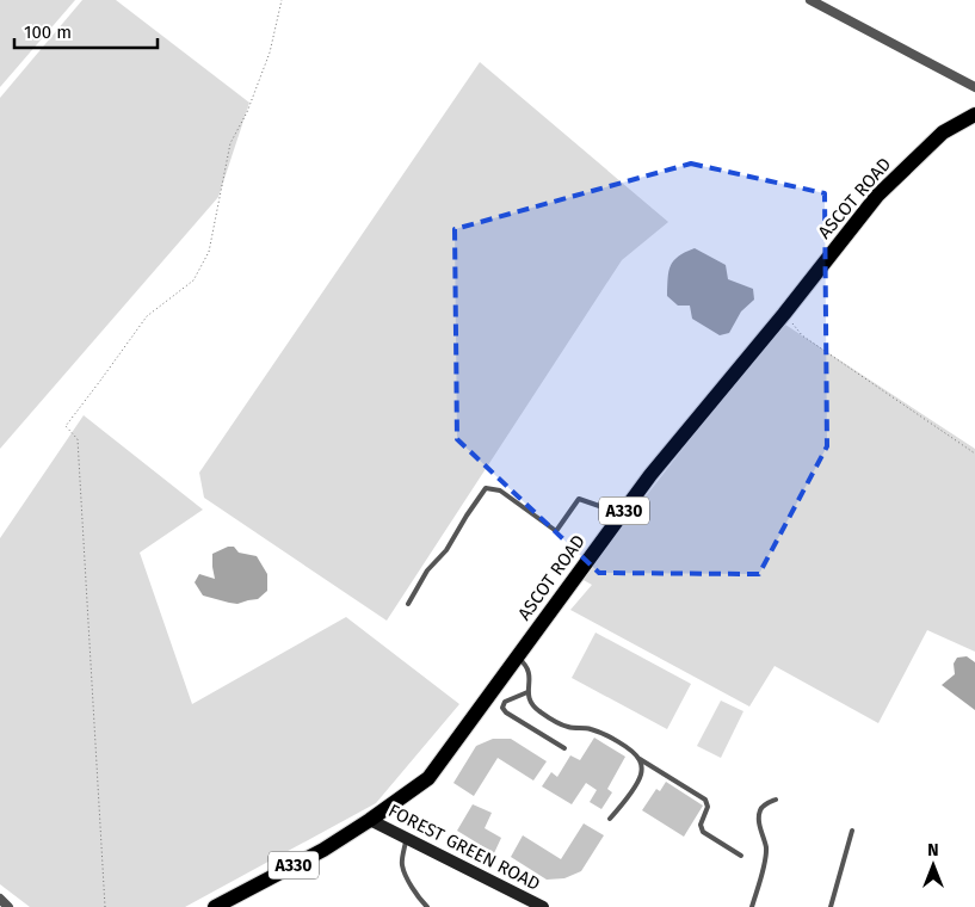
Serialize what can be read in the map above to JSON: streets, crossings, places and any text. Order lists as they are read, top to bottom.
{
  "streets": {
    "main road": ["ASCOT ROAD", "A330", "FOREST GREEN ROAD"]
  },
  "crossings": [
    ["ASCOT ROAD", "FOREST GREEN ROAD"]
  ],
  "scale_bar": "100 m",
  "north": "top"
}
